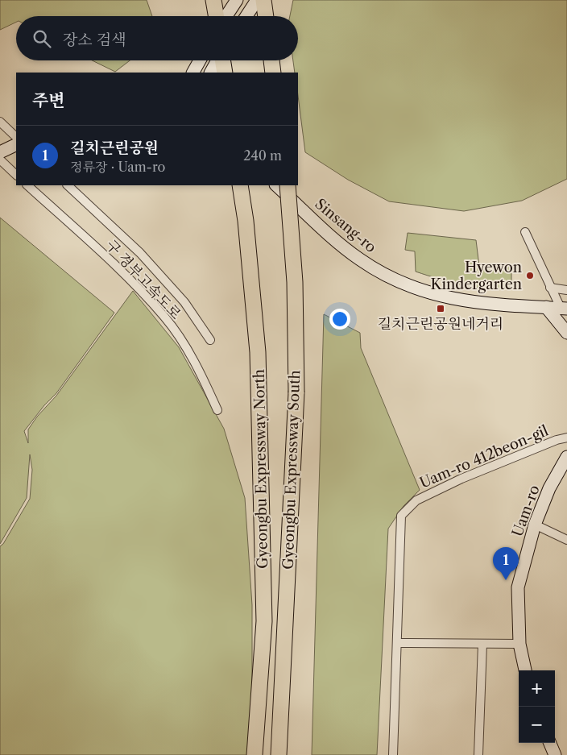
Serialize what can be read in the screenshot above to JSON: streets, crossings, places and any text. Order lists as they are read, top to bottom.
{
  "streets": {
    "highway": ["Gyeongbu Expressway North", "Gyeongbu Expressway South"],
    "main road": ["Sinsang-ro", "Uam-ro"],
    "street": ["구 경부고속도로", "Uam-ro 412beon-gil"]
  },
  "places": {
    "other": ["Hyewon Kindergarten"],
    "transit": ["길치근린공원네거리"]
  },
  "page": {
    "search": "장소 검색",
    "heading": "주변",
    "list": [
      {
        "mark": "1",
        "name": "길치근린공원",
        "note": "정류장 · Uam-ro",
        "value": "240 m"
      }
    ],
    "pins": "1",
    "map_buttons": ["+", "−"]
  }
}
